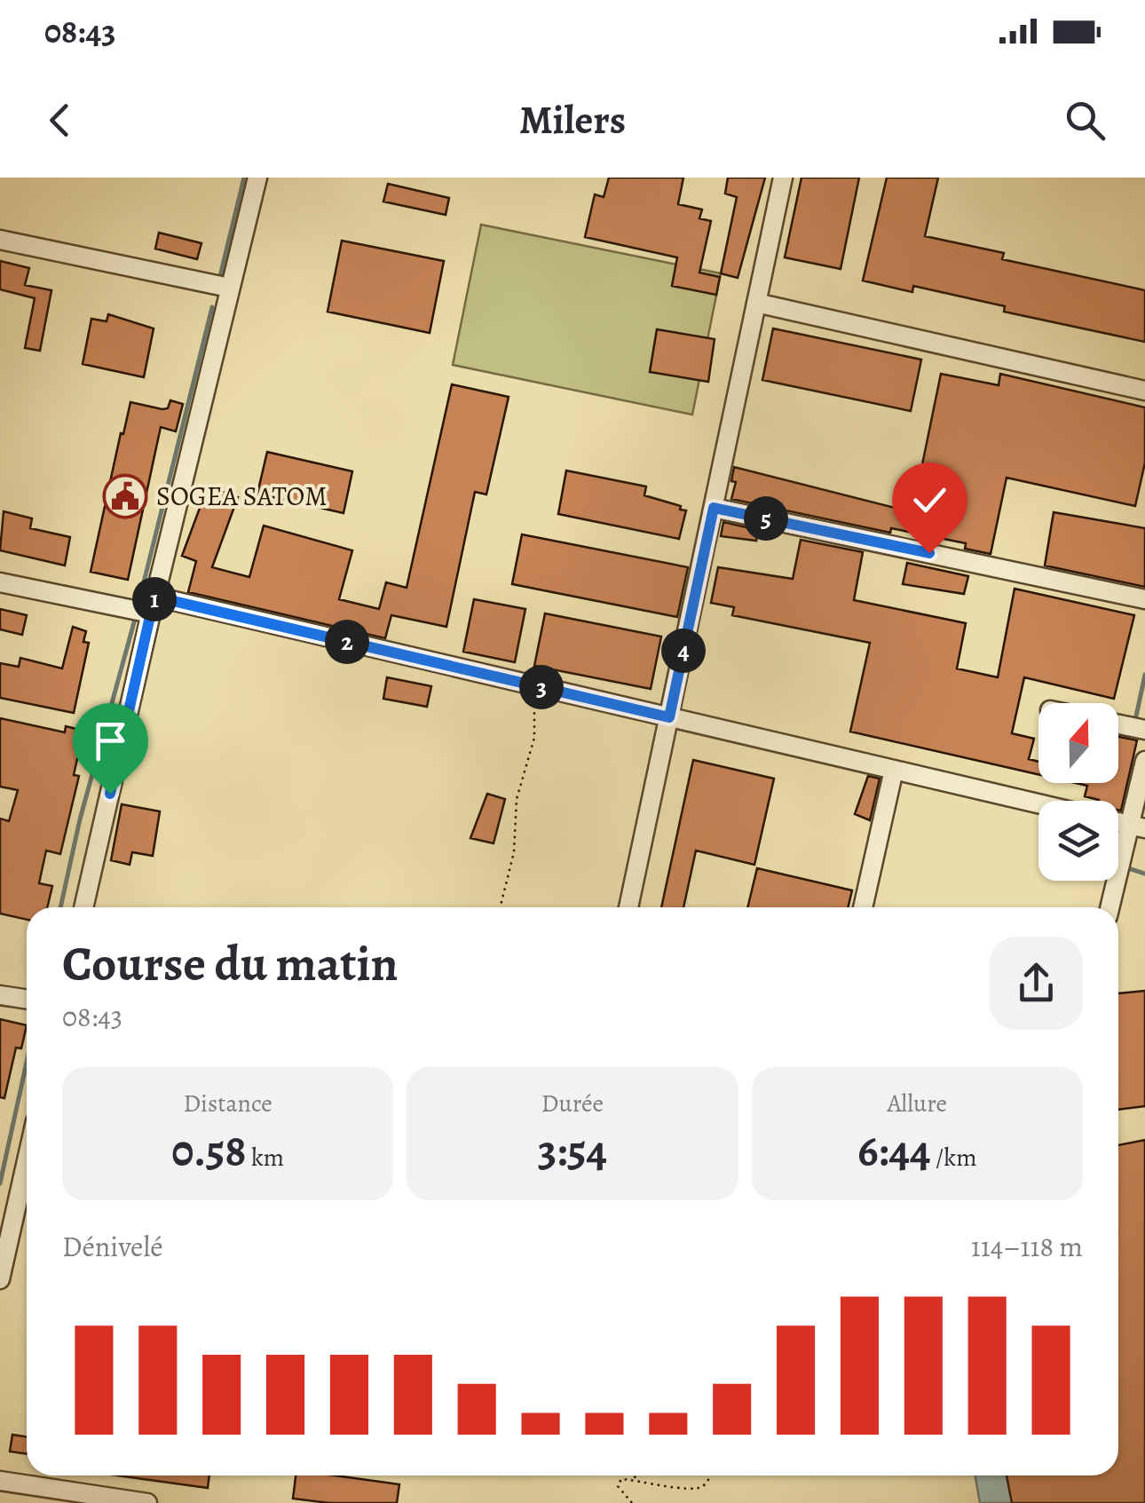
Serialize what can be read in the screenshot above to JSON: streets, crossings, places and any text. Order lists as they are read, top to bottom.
{
  "places": {
    "public building": ["SOGEA SATOM"]
  },
  "north": "top",
  "page": {
    "status": "08:43",
    "header": "Milers",
    "pins": [
      "5",
      "1",
      "2",
      "4",
      "3"
    ],
    "heading": ["Course du matin", "08:43"],
    "stats": [
      ["Distance", "0.58 km"],
      ["Durée", "3:54"],
      ["Allure", "6:44 /km"]
    ],
    "chart": ["Dénivelé", "114–118 m"]
  }
}
